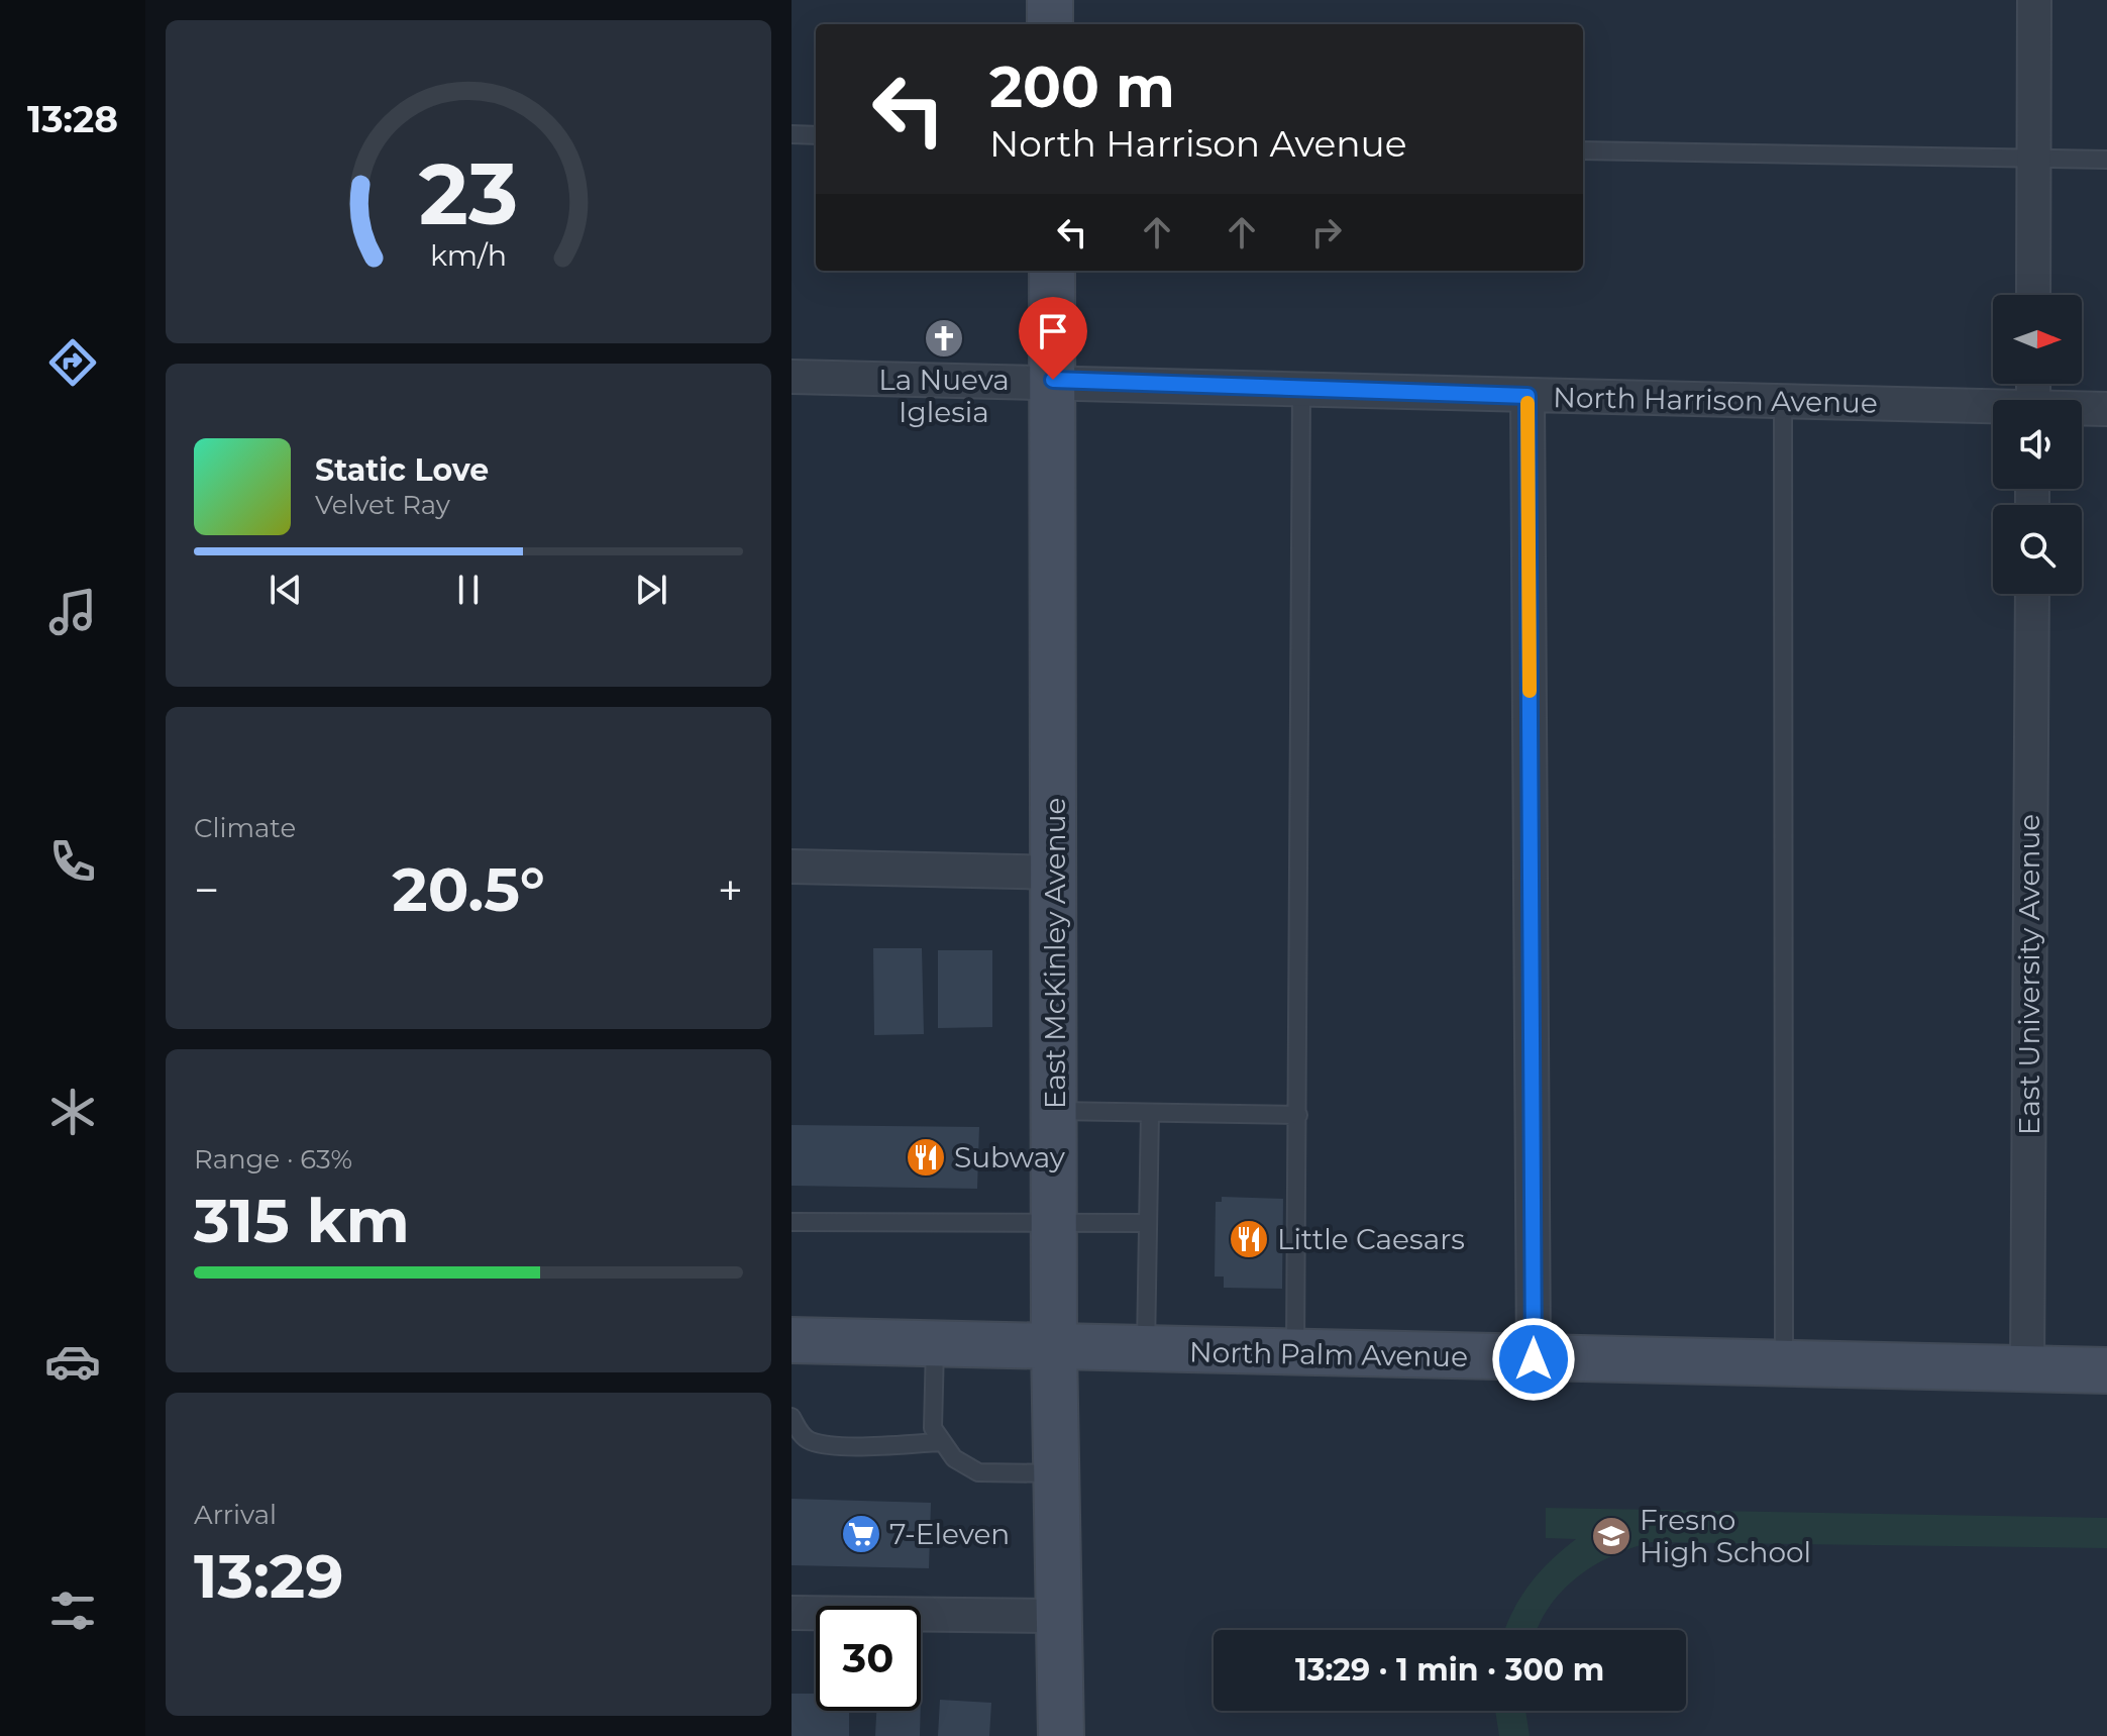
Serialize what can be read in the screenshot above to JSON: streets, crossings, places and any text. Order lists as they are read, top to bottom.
{
  "streets": {
    "main road": ["East McKinley Avenue", "North Palm Avenue"],
    "street": ["North Harrison Avenue", "East University Avenue"]
  },
  "crossings": [
    ["North Harrison Avenue", "East McKinley Avenue"],
    ["East McKinley Avenue", "North Palm Avenue"],
    ["East University Avenue", "North Palm Avenue"]
  ],
  "places": {
    "church": ["La Nueva Iglesia"],
    "restaurant": ["Subway", "Little Caesars"],
    "supermarket": ["7-Eleven"],
    "school or university": ["Fresno High School"]
  },
  "north": "right",
  "page": {
    "tabs": "13:28",
    "turn": ["200 m", "North Harrison Avenue"],
    "song": ["Static Love", "Velvet Ray"],
    "tile": [
      "Climate",
      ["Range · 63%", "315 km"],
      ["Arrival", "13:29"]
    ],
    "heat": ["−", "20.5°", "+"],
    "limit": "30",
    "trip": "13:29 · 1 min · 300 m",
    "gauge": ["23", "km/h"]
  }
}
